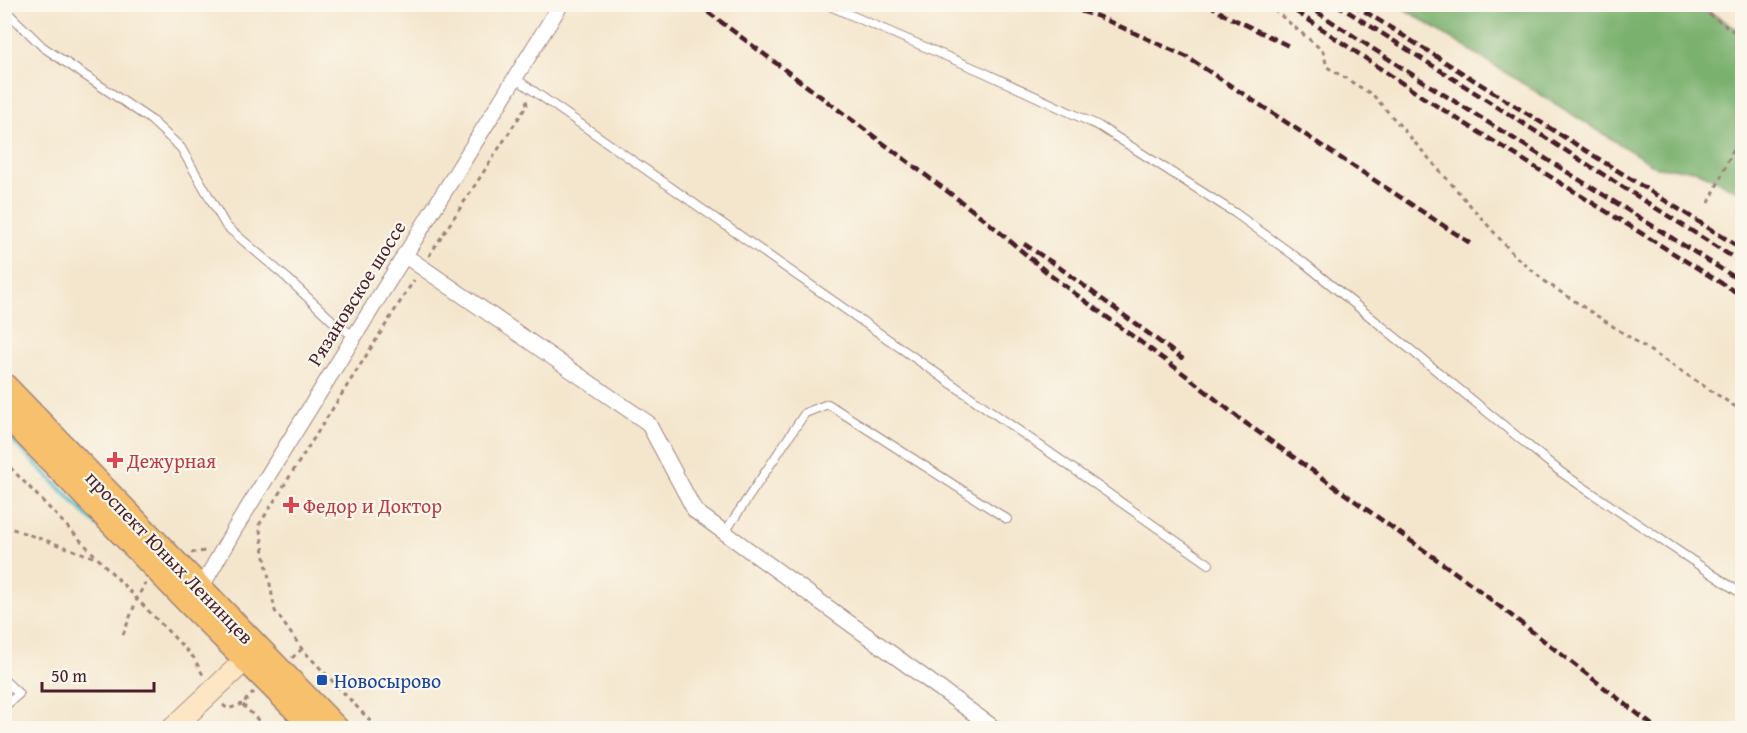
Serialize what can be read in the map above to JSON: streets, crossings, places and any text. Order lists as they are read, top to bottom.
{
  "streets": {
    "main road": ["проспект Юных Ленинцев"],
    "street": ["Рязановское шоссе"]
  },
  "crossings": [
    ["Рязановское шоссе", "проспект Юных Ленинцев"]
  ],
  "places": {
    "health": ["Дежурная", "Федор и Доктор"],
    "transit": ["Новосырово"]
  },
  "scale_bar": "50 m"
}
